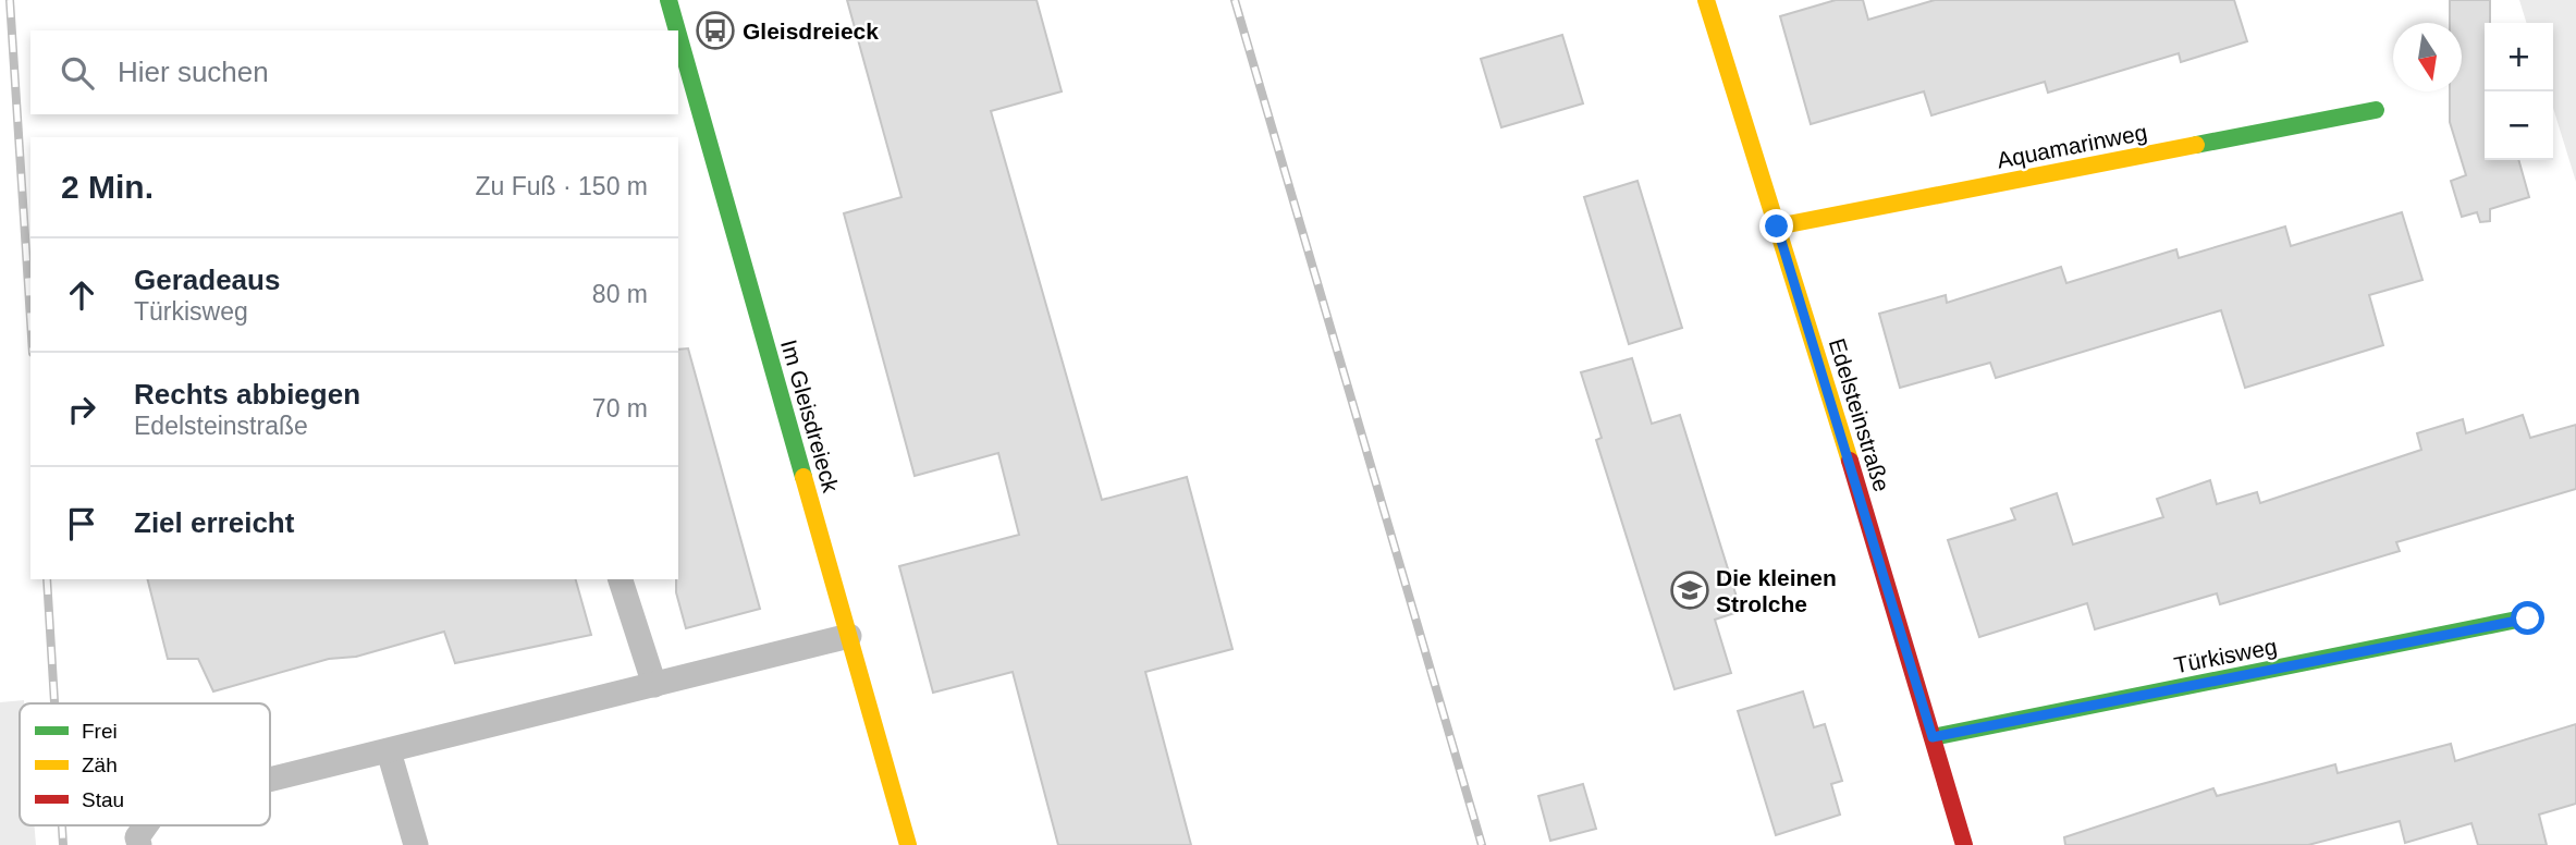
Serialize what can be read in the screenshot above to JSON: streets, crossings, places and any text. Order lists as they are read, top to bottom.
{
  "streets": {
    "street": [
      "Aquamarinweg",
      "Edelsteinstraße",
      "Im Gleisdreieck",
      "Türkisweg"
    ]
  },
  "crossings": [
    ["Aquamarinweg", "Edelsteinstraße"],
    ["Edelsteinstraße", "Türkisweg"]
  ],
  "places": {
    "bus stop": ["Gleisdreieck"],
    "school or university": ["Die kleinen Strolche"]
  },
  "legend": ["Frei", "Zäh", "Stau"],
  "north": "bottom",
  "page": {
    "map_buttons": ["+", "−"],
    "search": "Hier suchen",
    "heading": ["2 Min.", "Zu Fuß · 150 m"],
    "list": [
      ["Geradeaus", "Türkisweg", "80 m"],
      ["Rechts abbiegen", "Edelsteinstraße", "70 m"],
      "Ziel erreicht"
    ]
  }
}
